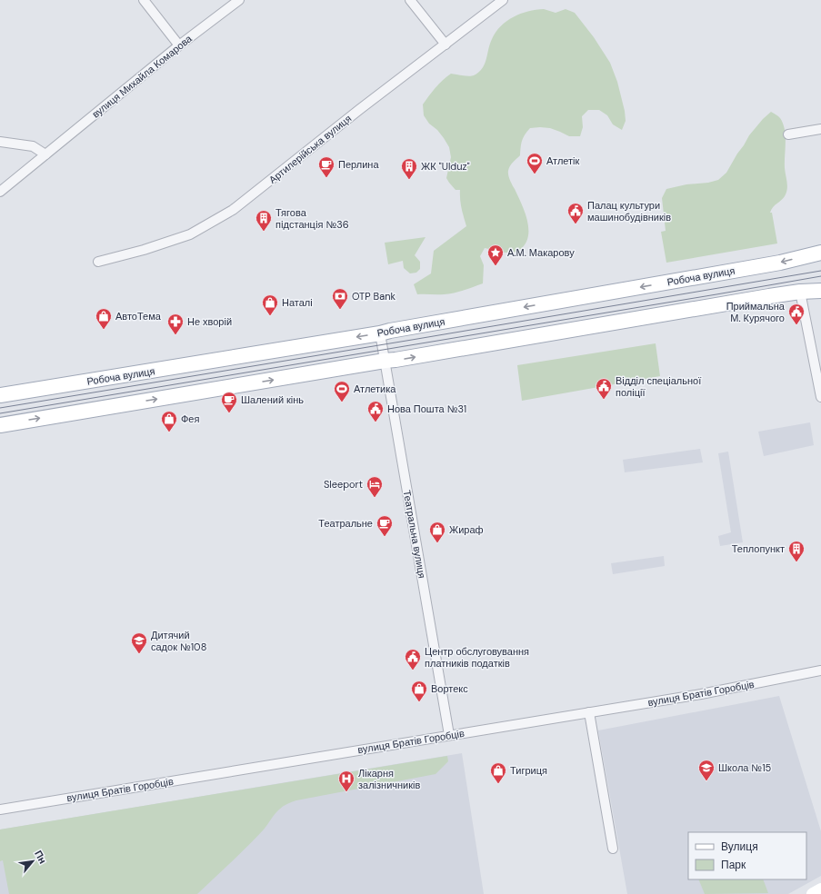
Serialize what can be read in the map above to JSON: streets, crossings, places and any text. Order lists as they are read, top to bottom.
{
  "streets": {
    "main road": ["Робоча вулиця"],
    "street": [
      "вулиця Михайла Комарова",
      "Артилерійська вулиця",
      "Театральна вулиця",
      "вулиця Братів Горобців"
    ]
  },
  "crossings": [
    ["Робоча вулиця", "Театральна вулиця"],
    ["Театральна вулиця", "вулиця Братів Горобців"]
  ],
  "places": {
    "sports": ["Атлетік", "Атлетика"],
    "cafe": ["Перлина", "Шалений кінь", "Театральне"],
    "building": ["ЖК \"Ulduz\"", "Тягова пiдстанцiя №36", "Теплопункт"],
    "public building": [
      "Палац культури машинобудівників",
      "Приймальна М. Курячого",
      "Відділ спеціальної поліції",
      "Нова Пошта №31",
      "Центр обслуговування платників податків"
    ],
    "place": ["А.М. Макарову"],
    "bank": ["OTP Bank"],
    "shop": [
      "Наталі",
      "АвтоТема",
      "Фея",
      "Жираф",
      "Вортекс",
      "Тигриця"
    ],
    "pharmacy": ["Не хворій"],
    "hotel": ["Sleeport"],
    "school or university": ["Дитячий садок №108", "Школа №15"],
    "hospital": ["Лікарня залізничників"]
  },
  "legend": ["Вулиця", "Парк"],
  "north": "top right"
}
